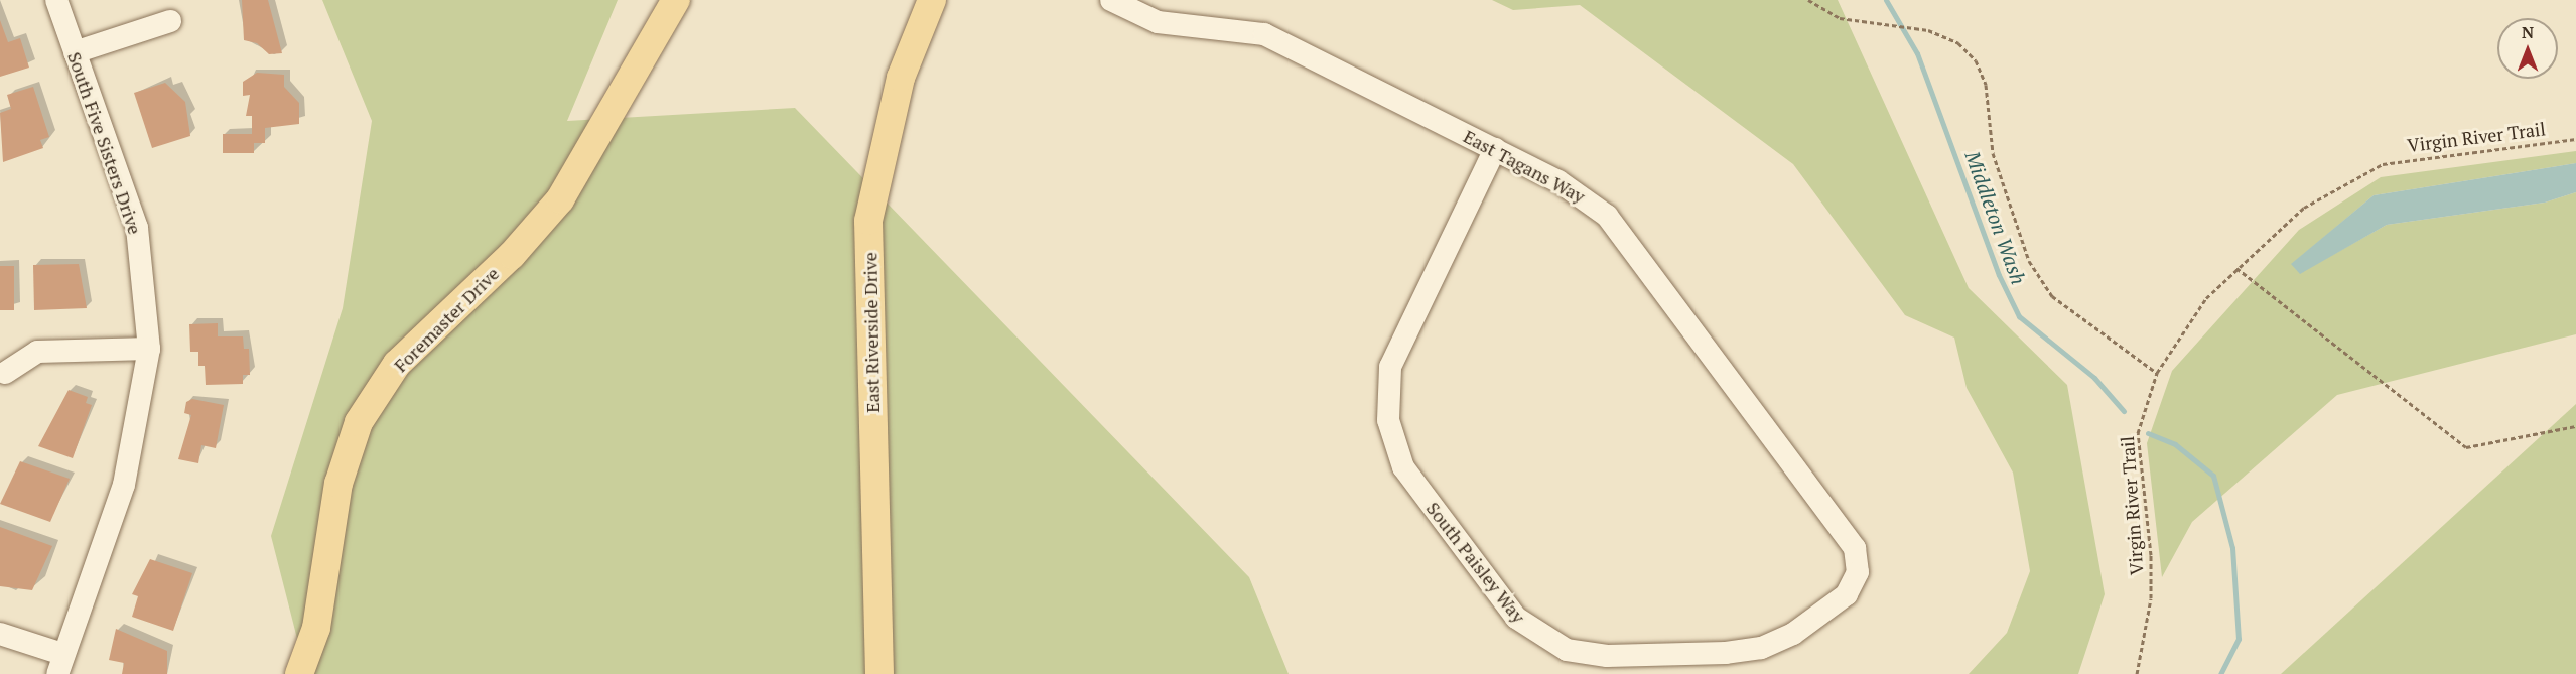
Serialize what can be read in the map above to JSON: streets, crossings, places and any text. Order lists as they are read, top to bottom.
{
  "streets": {
    "main road": ["Foremaster Drive", "East Riverside Drive"],
    "street": ["South Five Sisters Drive", "East Tagans Way", "South Paisley Way"],
    "path": ["Virgin River Trail"]
  },
  "crossings": [
    ["East Tagans Way", "South Paisley Way"]
  ],
  "water": ["Middleton Wash"],
  "north": "top"
}
